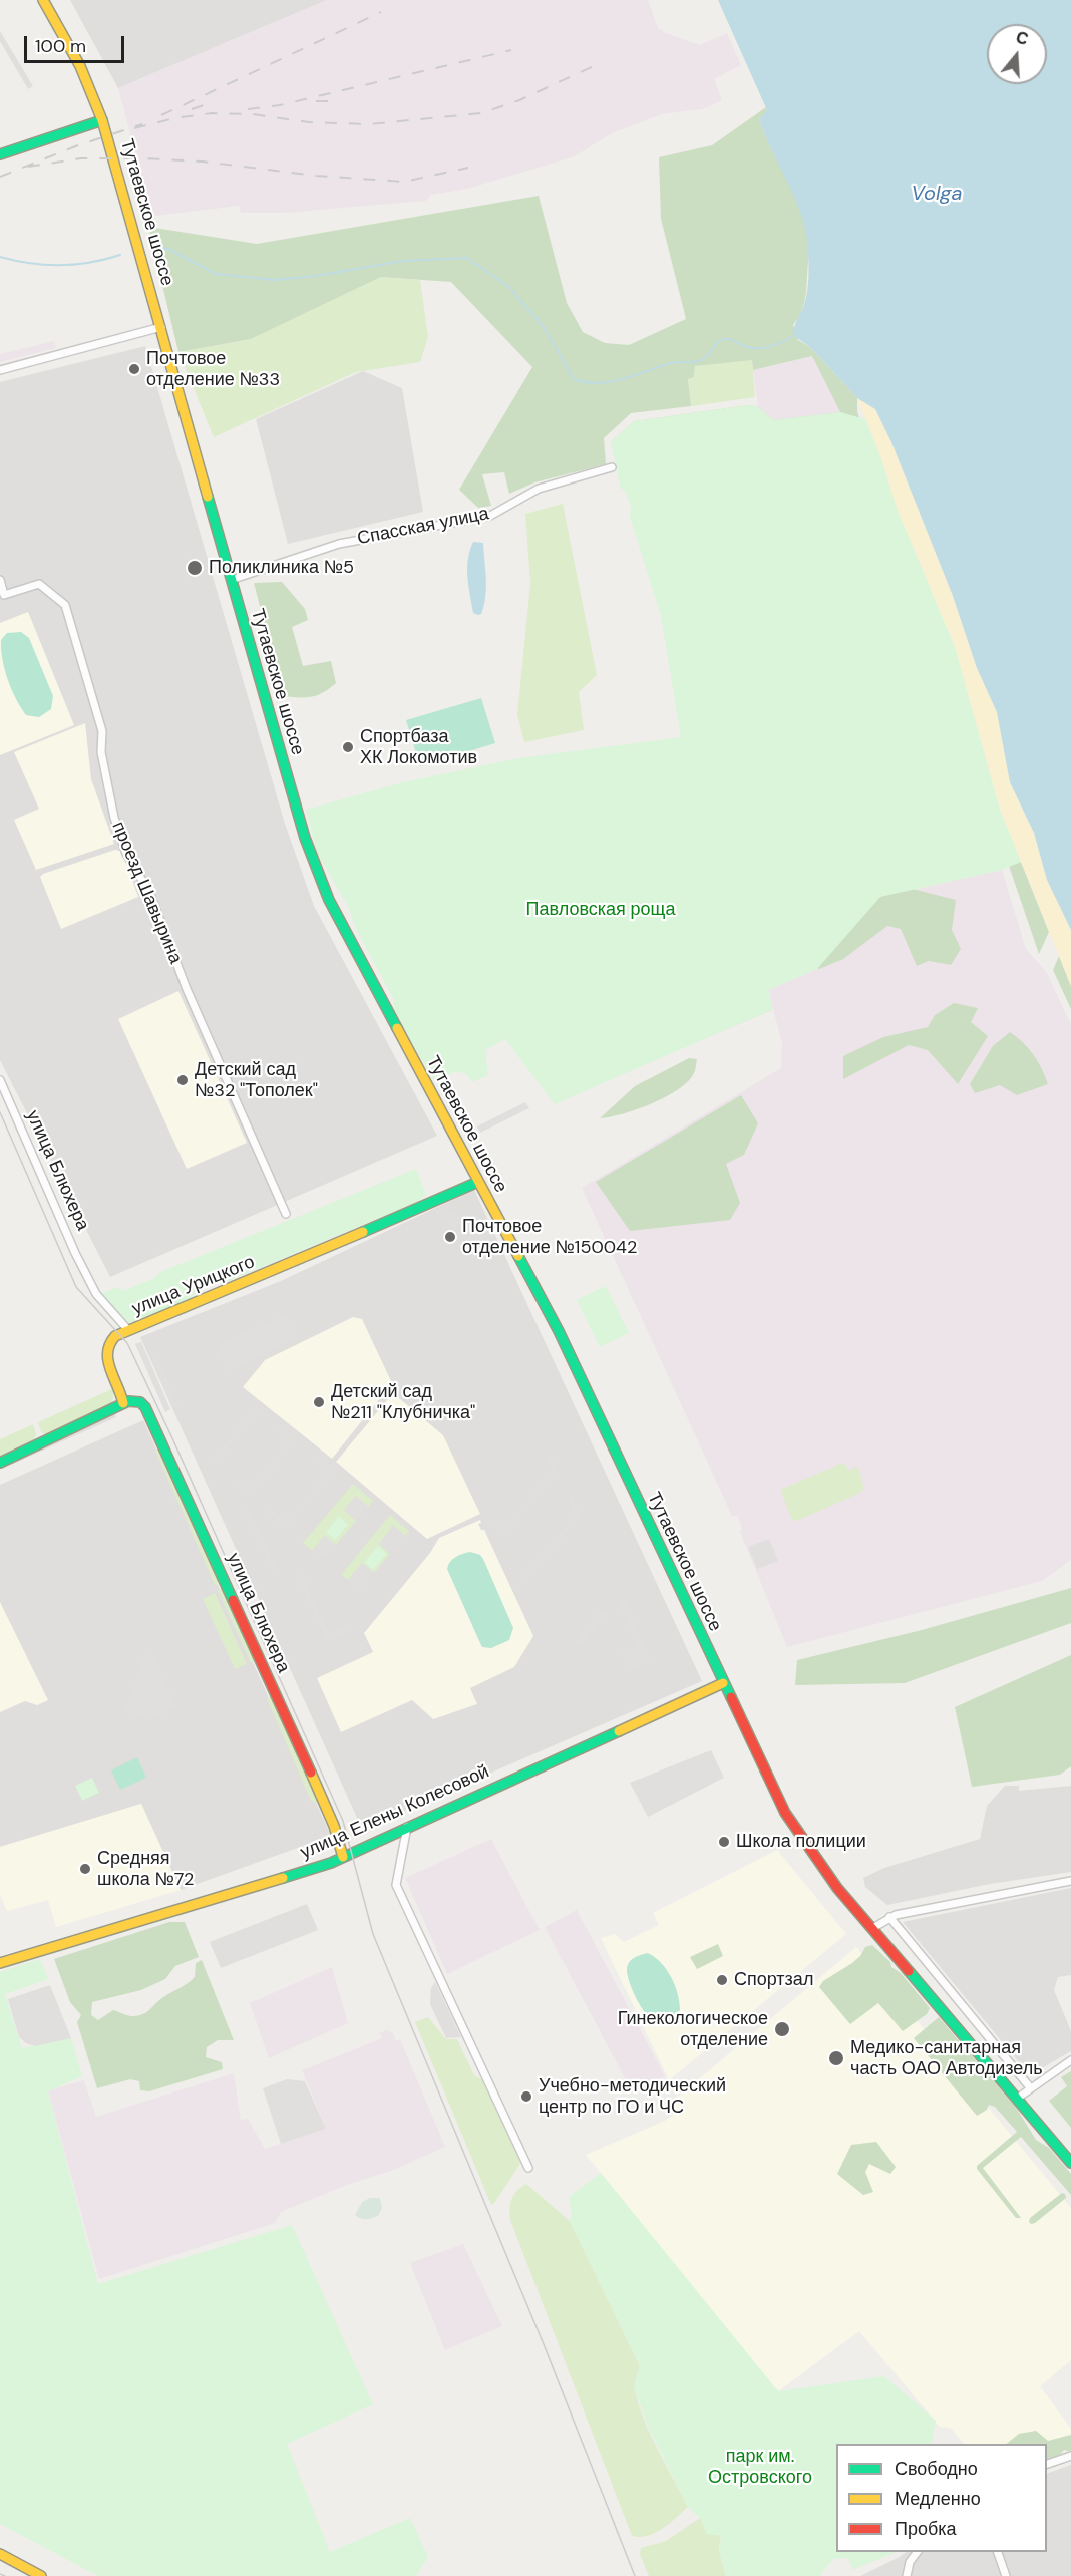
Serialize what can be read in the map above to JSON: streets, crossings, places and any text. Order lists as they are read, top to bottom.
{
  "streets": {
    "main road": [
      "Тутаевское шоссе",
      "улица Блюхера",
      "улица Урицкого",
      "улица Елены Колесовой"
    ],
    "street": ["Спасская улица", "проезд Шавырина"]
  },
  "crossings": [
    ["Тутаевское шоссе", "Спасская улица"],
    ["Тутаевское шоссе", "улица Урицкого"],
    ["Тутаевское шоссе", "улица Елены Колесовой"],
    ["улица Блюхера", "улица Урицкого"],
    ["улица Блюхера", "улица Елены Колесовой"]
  ],
  "water": ["Volga"],
  "parks": ["Павловская роща", "парк им. Островского"],
  "places": [
    "Почтовое отделение №33",
    "Поликлиника №5",
    "Спортбаза ХК Локомотив",
    "Детский сад №32 \"Тополек\"",
    "Почтовое отделение №150042",
    "Детский сад №211 \"Клубничка\"",
    "Школа полиции",
    "Средняя школа №72",
    "Спортзал",
    "Гинекологическое отделение",
    "Медико-санитарная часть ОАО Автодизель",
    "Учебно-методический центр по ГО и ЧС"
  ],
  "legend": ["Свободно", "Медленно", "Пробка"],
  "scale_bar": "100 m",
  "north": "top"
}
